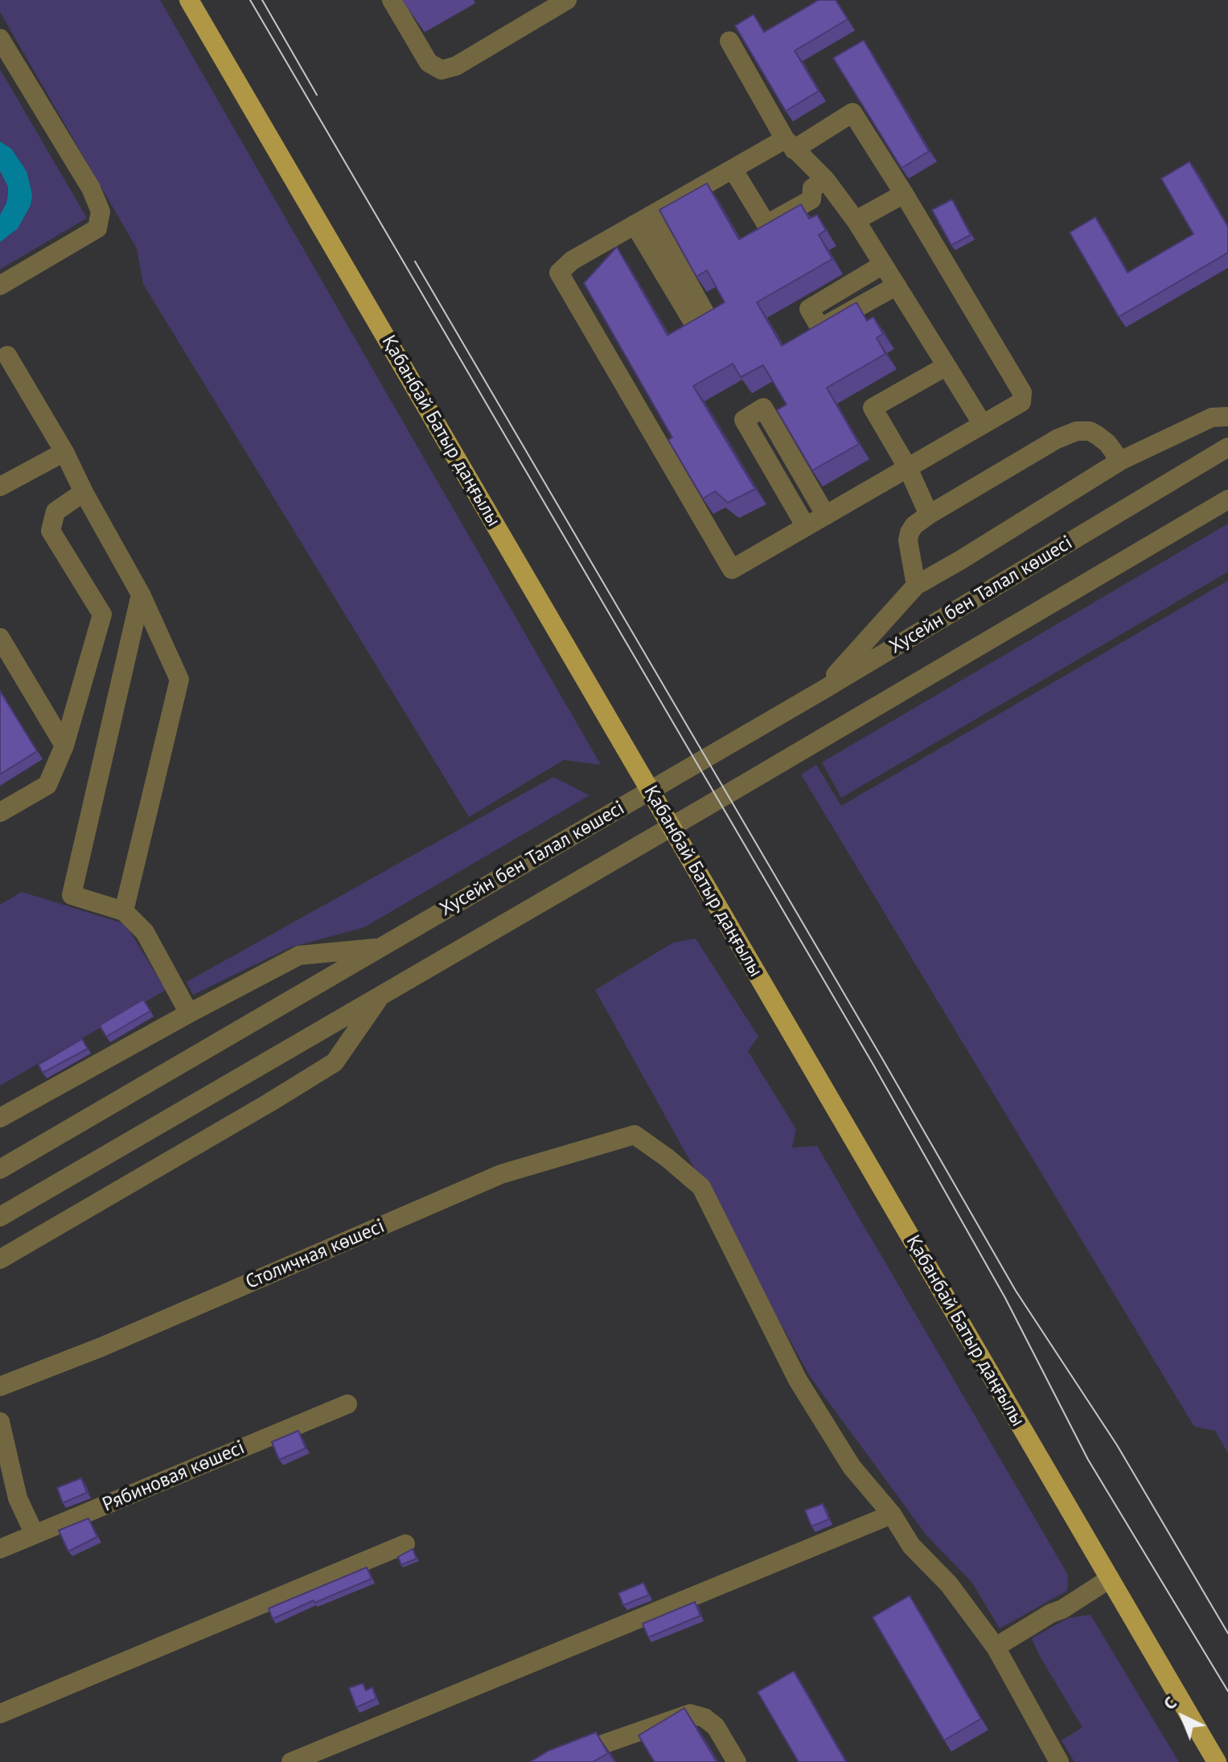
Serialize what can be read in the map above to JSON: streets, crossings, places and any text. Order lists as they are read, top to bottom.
{
  "streets": {
    "main road": ["Қабанбай Батыр даңғылы"],
    "street": ["Хусейн бен Талал көшесі", "Столичная көшесі", "Рябиновая көшесі"]
  },
  "crossings": [
    ["Қабанбай Батыр даңғылы", "Хусейн бен Талал көшесі"]
  ],
  "north": "top left"
}
